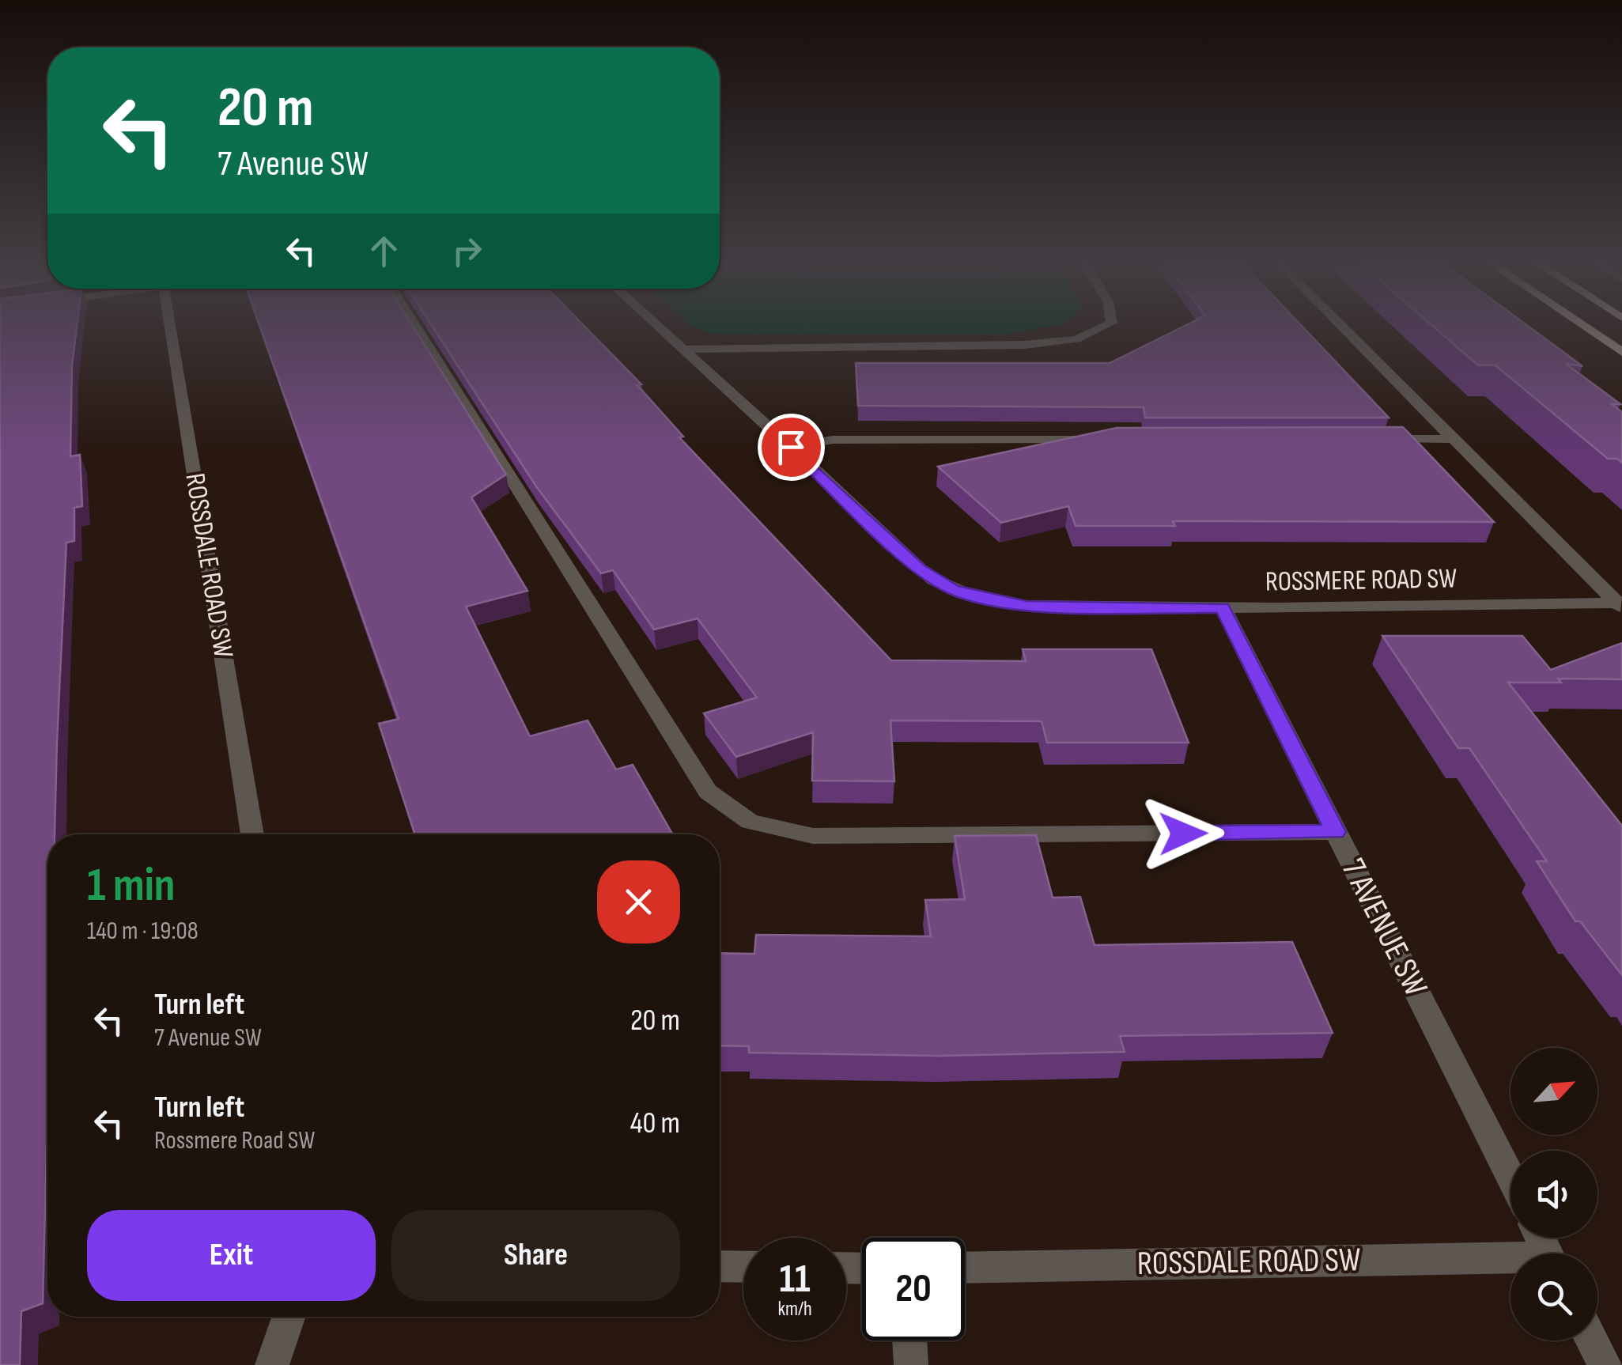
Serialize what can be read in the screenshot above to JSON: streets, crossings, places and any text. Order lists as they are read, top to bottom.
{
  "streets": {
    "street": ["ROSSDALE ROAD SW", "ROSSMERE ROAD SW", "7 AVENUE SW"]
  },
  "crossings": [
    ["ROSSMERE ROAD SW", "7 AVENUE SW"]
  ],
  "north": "top right",
  "page": {
    "turn": ["20 m", "7 Avenue SW"],
    "heading": ["1 min", "140 m · 19:08"],
    "list": [
      {
        "name": "Turn left",
        "note": "7 Avenue SW",
        "value": "20 m"
      },
      {
        "name": "Turn left",
        "note": "Rossmere Road SW",
        "value": "40 m"
      }
    ],
    "buttons": ["Exit", "Share"],
    "speed": "11 km/h",
    "limit": "20"
  }
}
